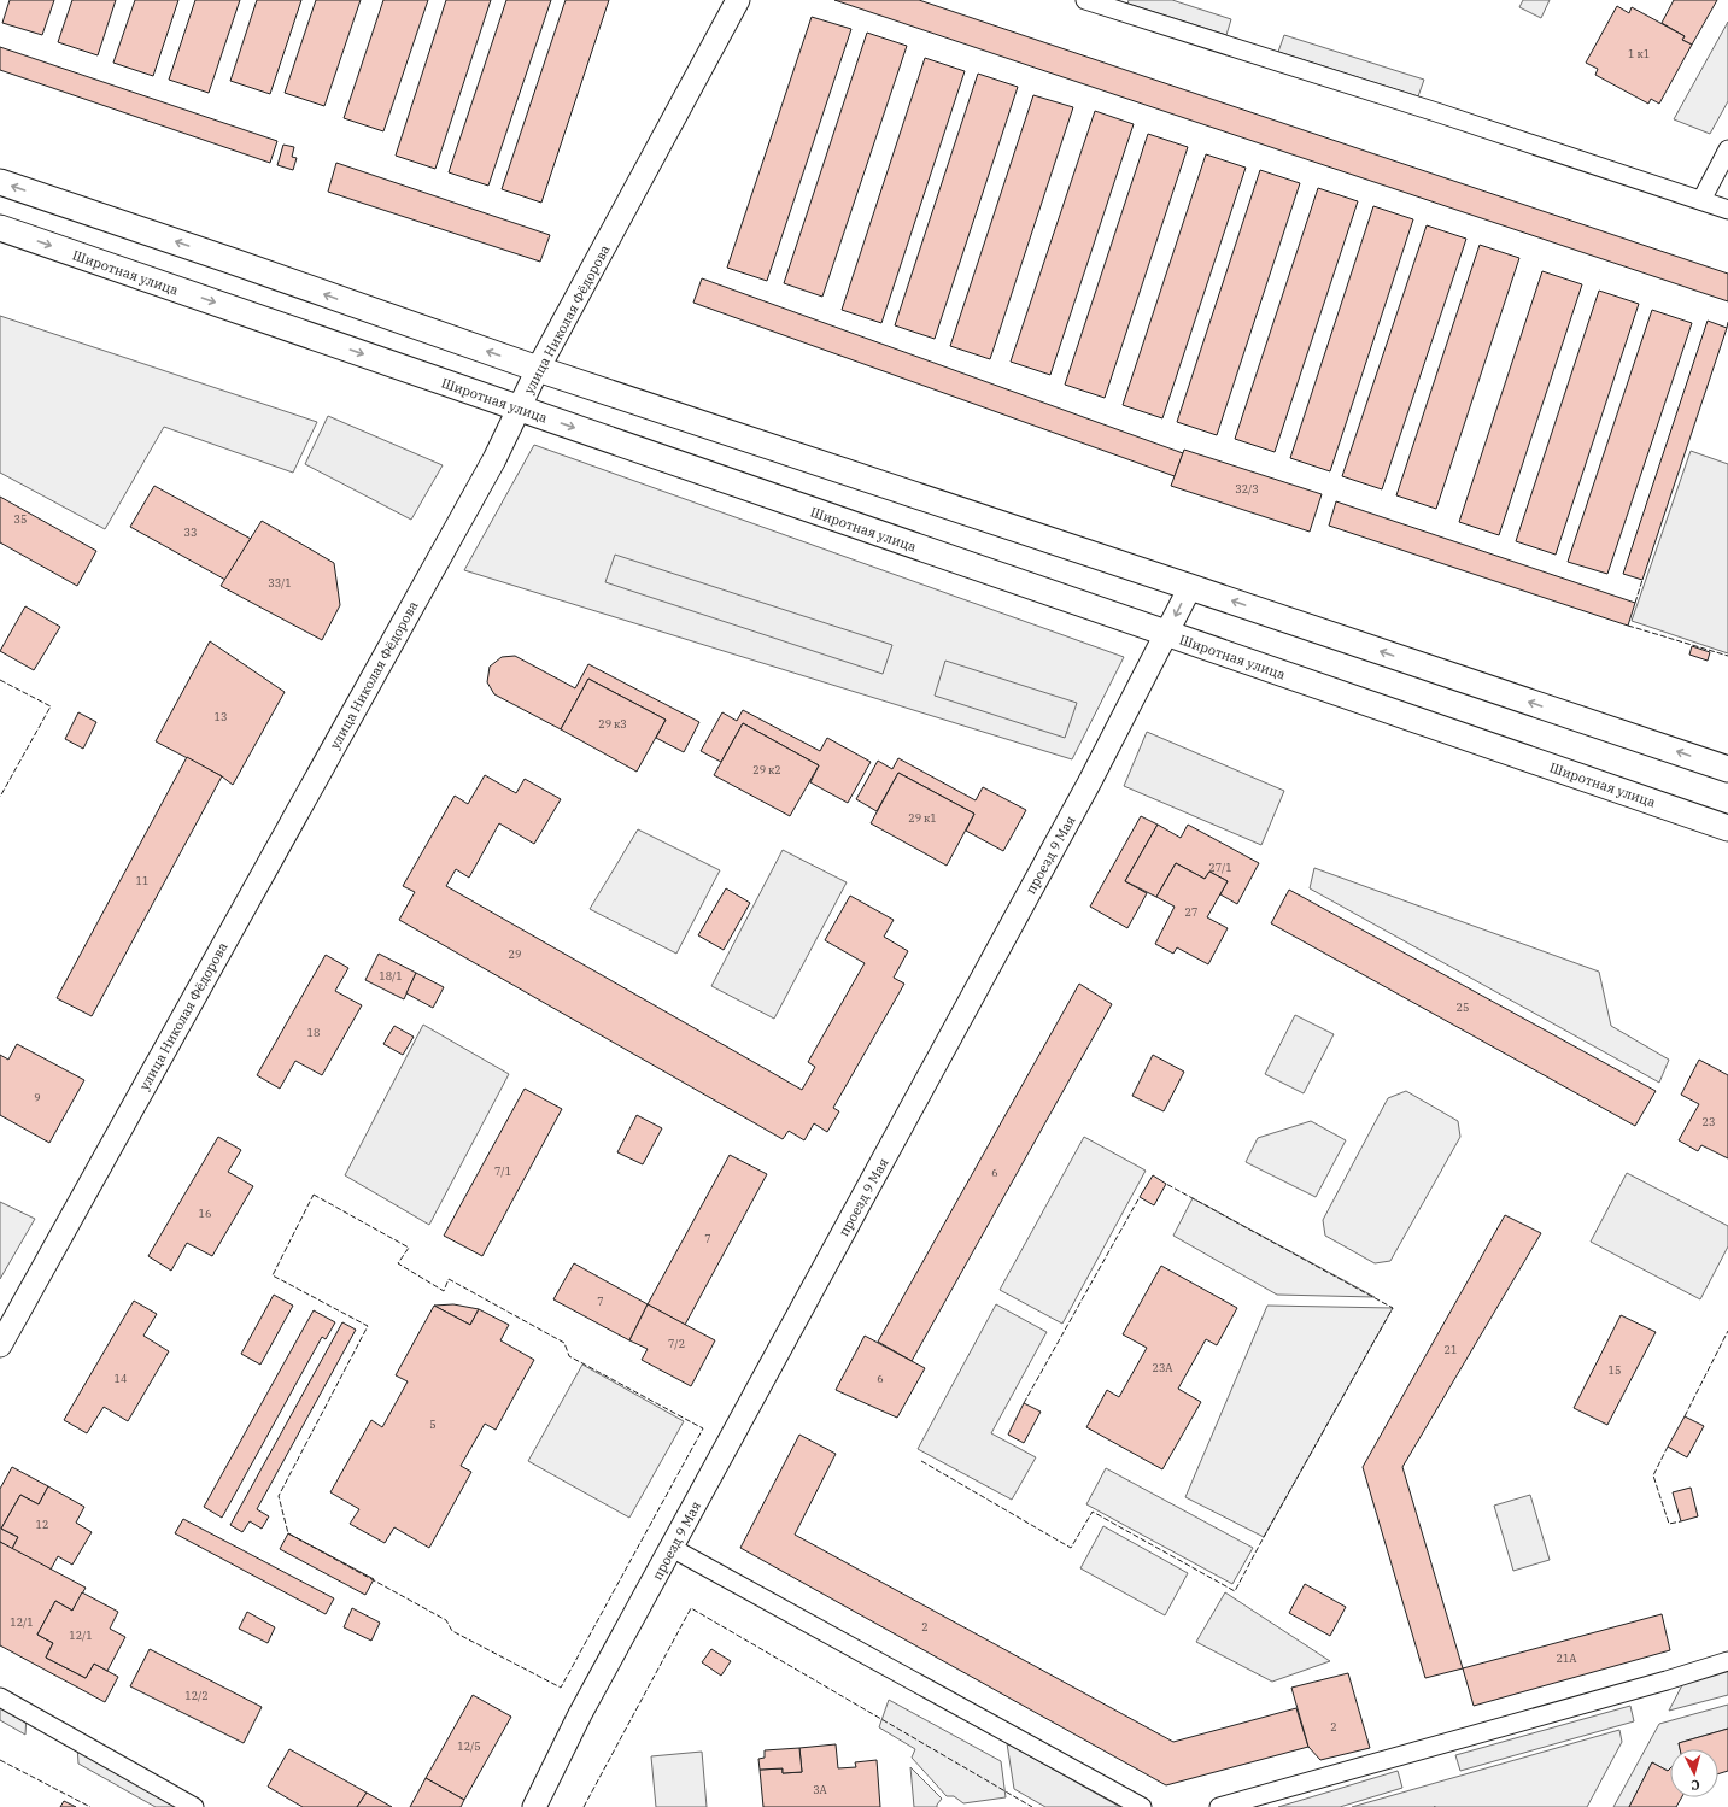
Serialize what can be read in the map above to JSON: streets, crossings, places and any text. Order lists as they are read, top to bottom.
{
  "streets": {
    "main road": ["Широтная улица"],
    "street": ["улица Николая Фёдорова", "проезд 9 Мая"]
  },
  "crossings": [
    ["Широтная улица", "улица Николая Фёдорова"],
    ["Широтная улица", "проезд 9 Мая"]
  ],
  "house_numbers": [
    "1 к1",
    "32/3",
    "35",
    "33",
    "33/1",
    "13",
    "29 к3",
    "29 к2",
    "29 к1",
    "27/1",
    "11",
    "27",
    "29",
    "18/1",
    "25",
    "18",
    "9",
    "23",
    "7/1",
    "6",
    "16",
    "7",
    "7",
    "7/2",
    "21",
    "23А",
    "15",
    "14",
    "6",
    "5",
    "12",
    "12/1",
    "2",
    "12/1",
    "21А",
    "12/2",
    "2",
    "12/5",
    "3А"
  ],
  "north": "bottom"
}
